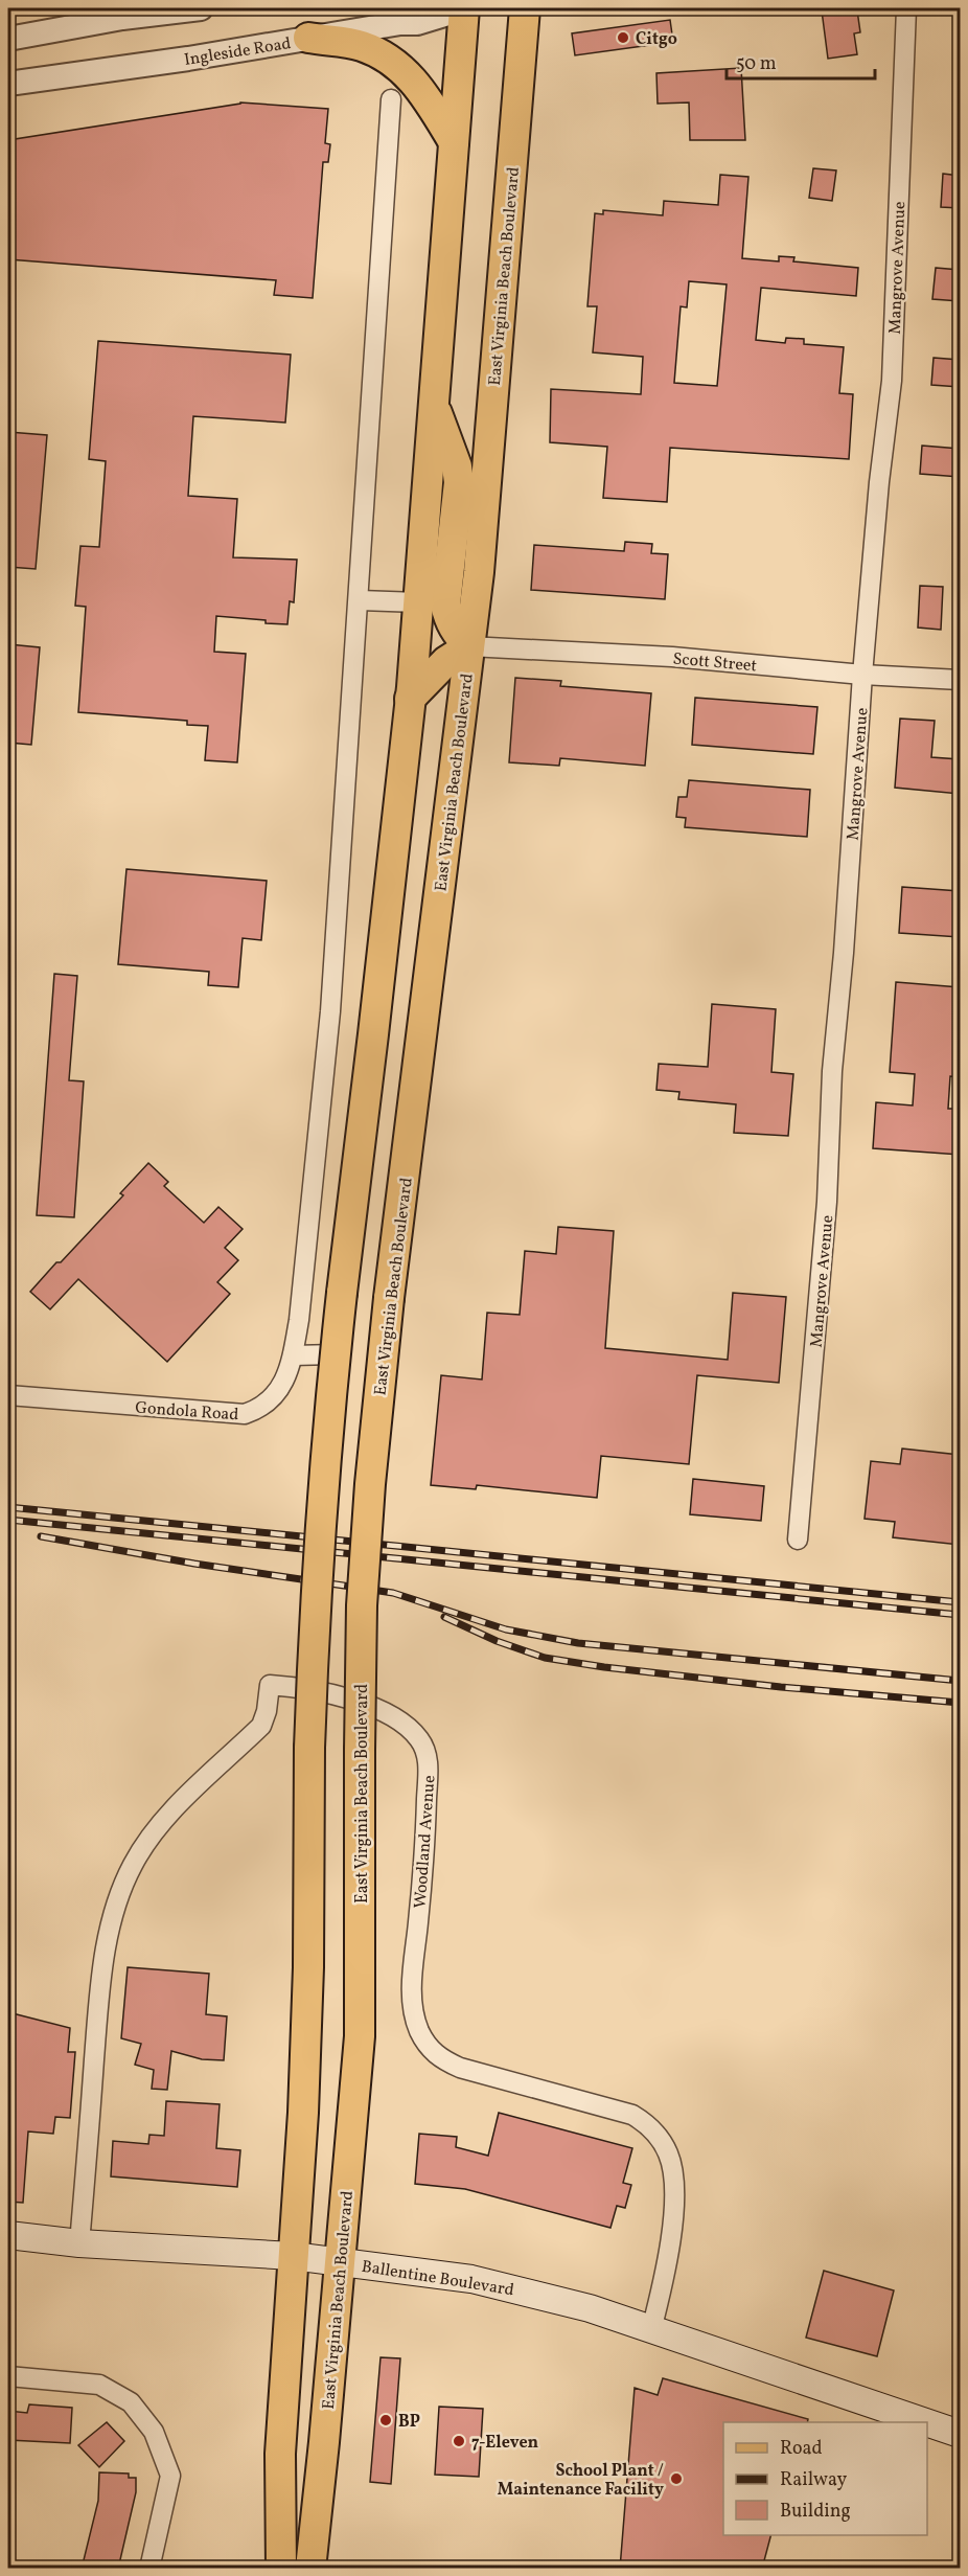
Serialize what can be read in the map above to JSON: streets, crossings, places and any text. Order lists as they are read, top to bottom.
{
  "streets": {
    "main road": ["East Virginia Beach Boulevard", "Ballentine Boulevard"],
    "street": [
      "Ingleside Road",
      "Mangrove Avenue",
      "Scott Street",
      "Gondola Road",
      "Woodland Avenue"
    ]
  },
  "crossings": [
    ["Mangrove Avenue", "Scott Street"],
    ["East Virginia Beach Boulevard", "Scott Street"],
    ["East Virginia Beach Boulevard", "Ballentine Boulevard"],
    ["Woodland Avenue", "Ballentine Boulevard"]
  ],
  "places": [
    "Citgo",
    "BP",
    "7-Eleven",
    "School Plant / Maintenance Facility"
  ],
  "legend": ["Road", "Railway", "Building"],
  "scale_bar": "50 m"
}
